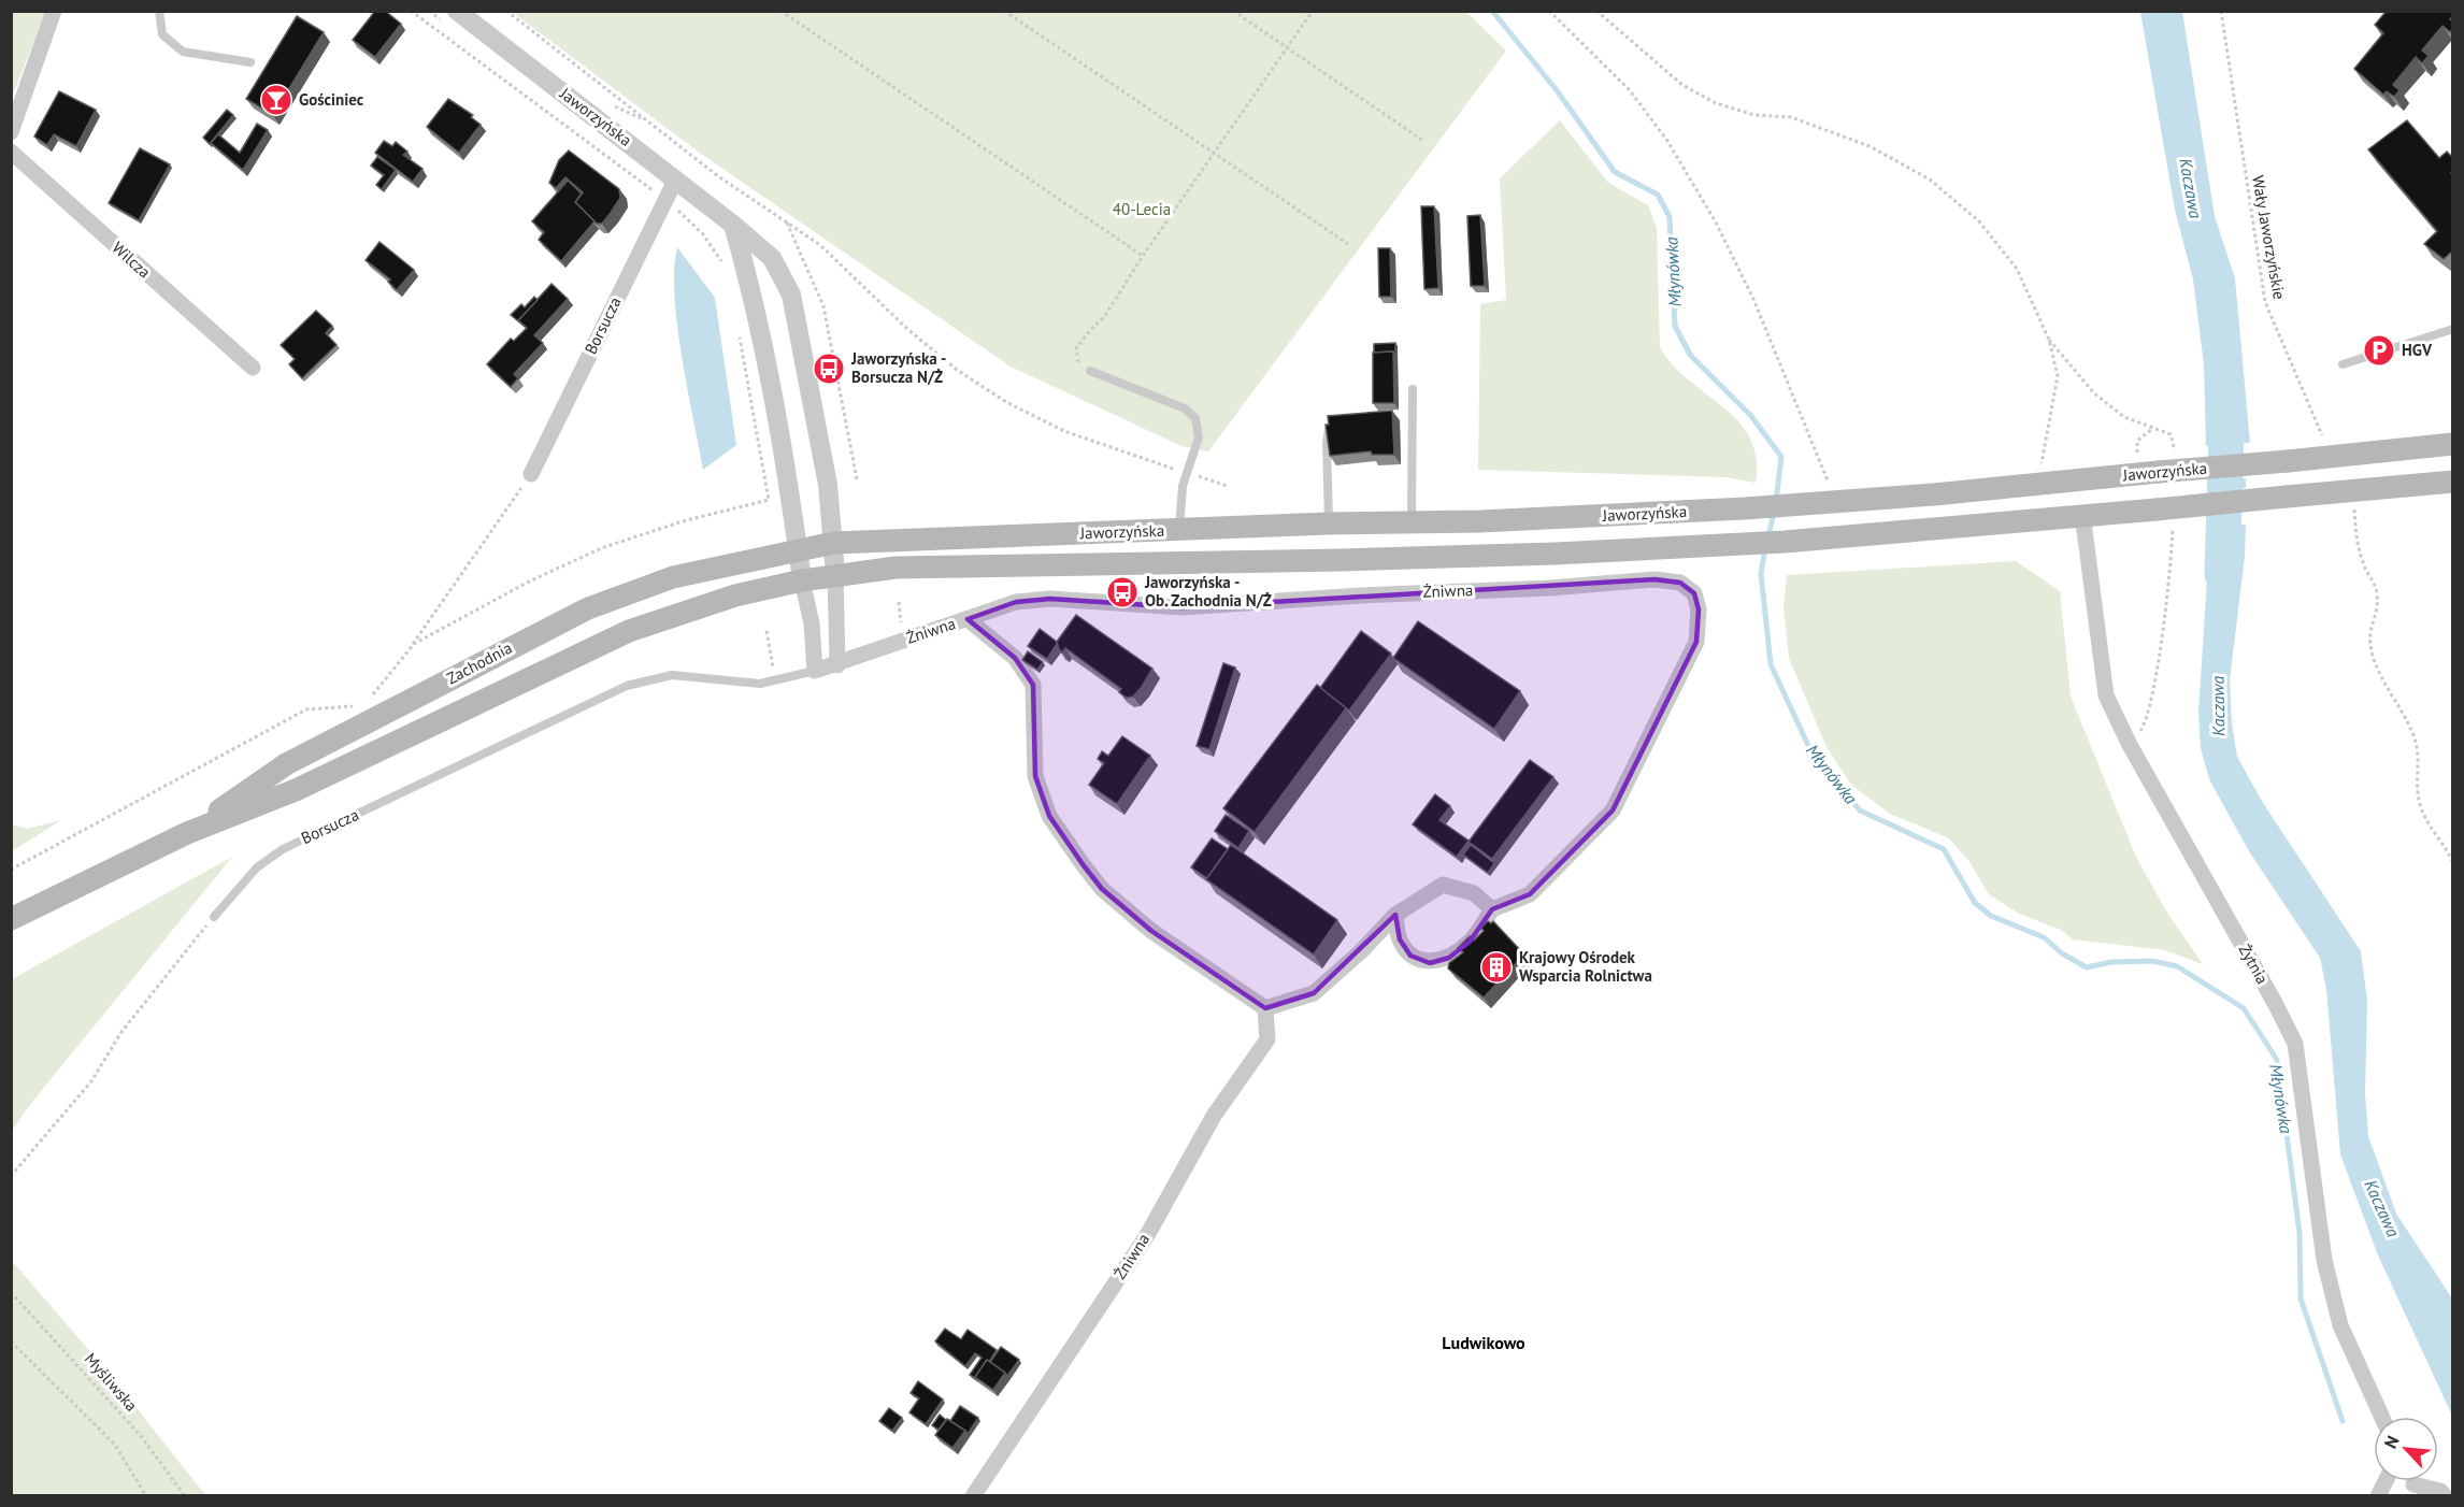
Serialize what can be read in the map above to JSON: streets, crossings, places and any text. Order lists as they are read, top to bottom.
{
  "streets": {
    "main road": ["Jaworzyńska", "Zachodnia"],
    "street": [
      "Wilcza",
      "Borsucza",
      "Żniwna",
      "Żytnia"
    ],
    "path": ["Wały Jaworzyńskie", "Myśliwska"]
  },
  "crossings": [
    ["Jaworzyńska", "Wały Jaworzyńskie"],
    ["Jaworzyńska", "Borsucza"],
    ["Jaworzyńska", "Zachodnia"],
    ["Jaworzyńska", "Żytnia"],
    ["Borsucza", "Żniwna"]
  ],
  "districts": ["Ludwikowo"],
  "water": ["Kaczawa", "Młynówka"],
  "parks": ["40-Lecia"],
  "places": {
    "bar": ["Gościniec"],
    "parking": ["HGV"],
    "bus stop": ["Jaworzyńska - Borsucza N/Ż", "Jaworzyńska - Ob. Zachodnia N/Ż"],
    "building": ["Krajowy Ośrodek Wsparcia Rolnictwa"]
  },
  "north": "top left"
}
